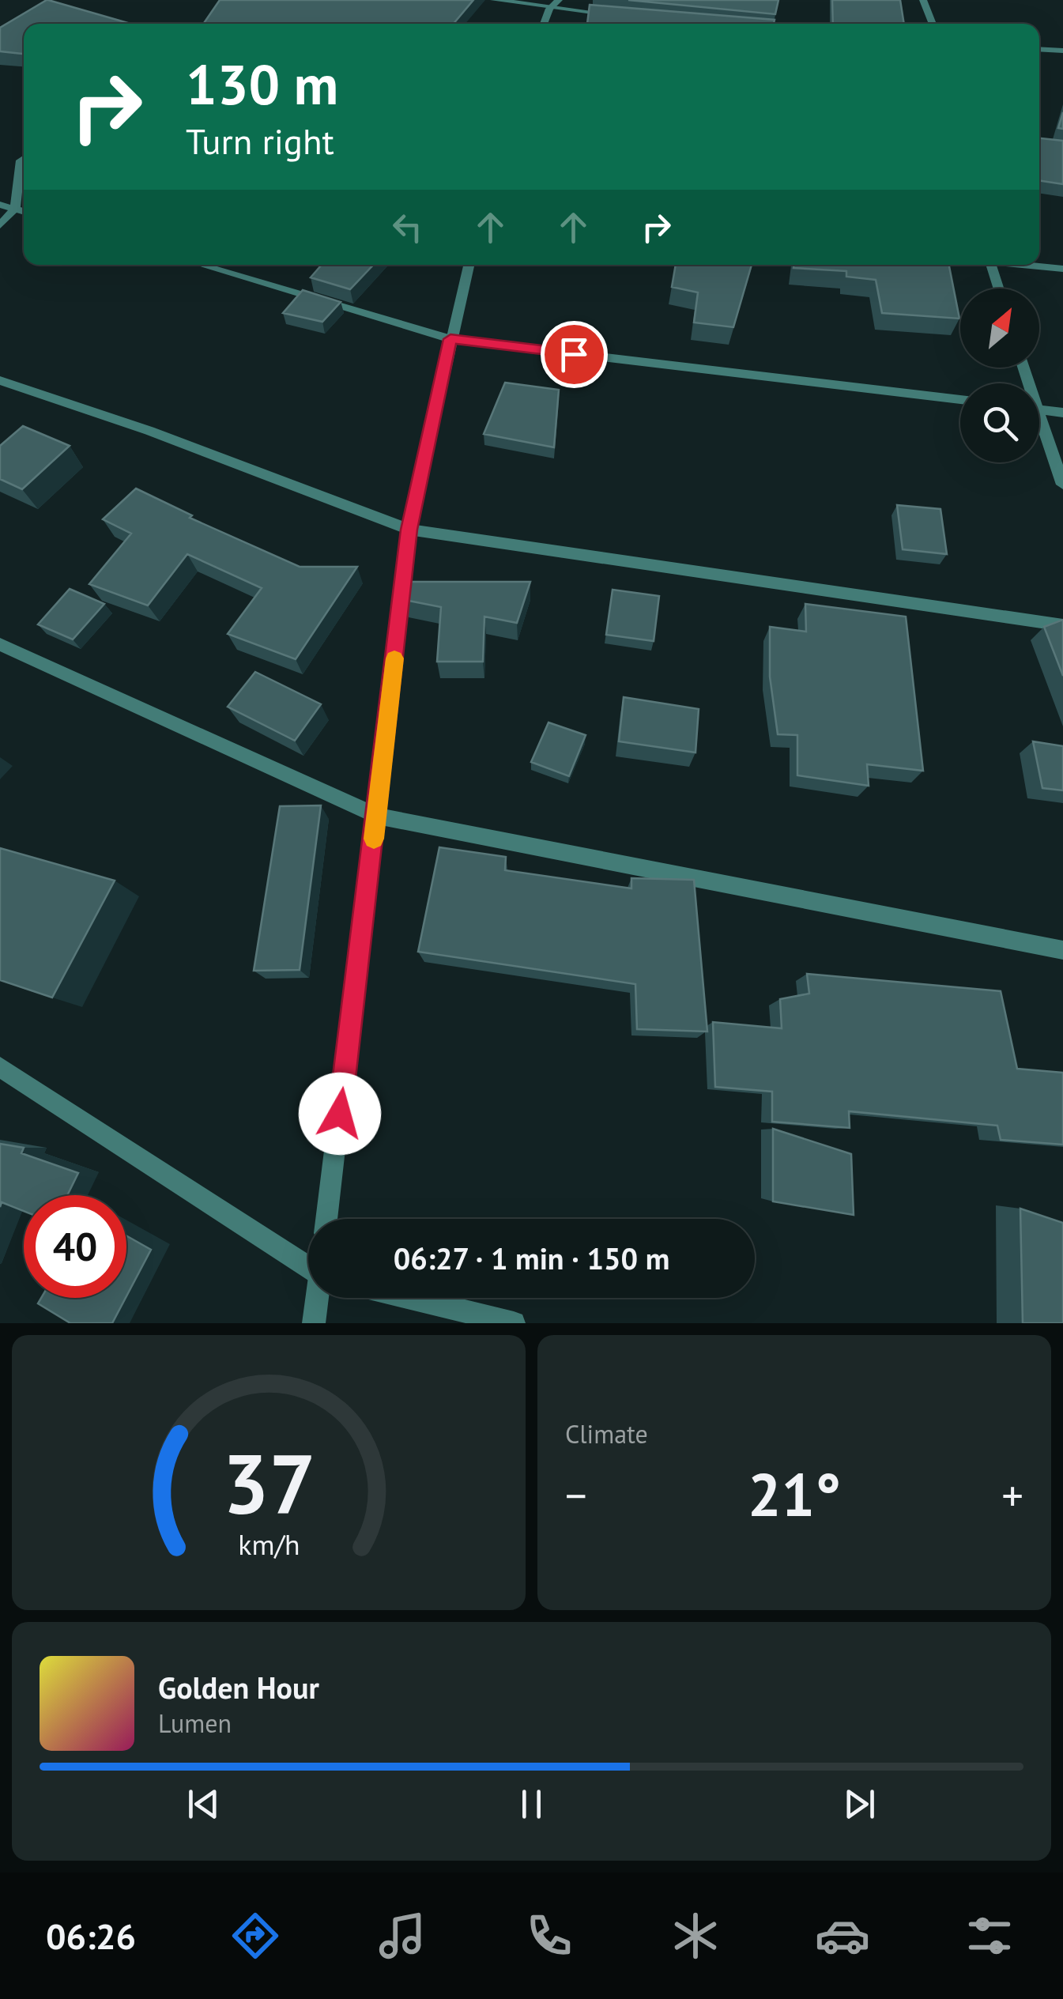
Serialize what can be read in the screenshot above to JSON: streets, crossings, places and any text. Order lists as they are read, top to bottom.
{
  "north": "top right",
  "page": {
    "turn": ["130 m", "Turn right"],
    "limit": "40",
    "trip": "06:27 · 1 min · 150 m",
    "tile": "Climate",
    "heat": ["−", "21°", "+"],
    "song": ["Golden Hour", "Lumen"],
    "tabs": "06:26",
    "gauge": ["37", "km/h"]
  }
}
